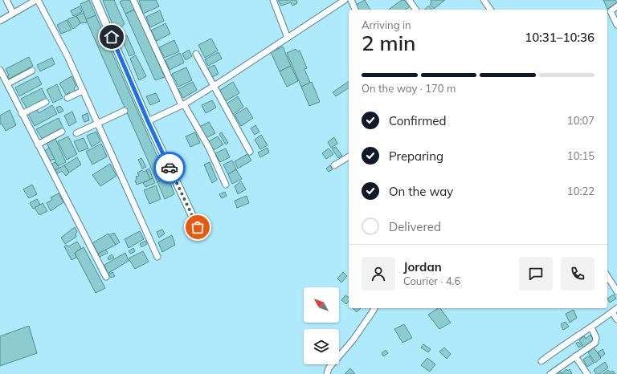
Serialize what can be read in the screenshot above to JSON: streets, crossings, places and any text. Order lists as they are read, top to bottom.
{
  "north": "top left",
  "page": {
    "heading": ["2 min", "Arriving in", "10:31–10:36"],
    "panel": ["Jordan", "Courier · 4.6"],
    "bar": "On the way · 170 m",
    "list": [
      ["Confirmed", "10:07"],
      ["Preparing", "10:15"],
      ["On the way", "10:22"],
      "Delivered"
    ]
  }
}
